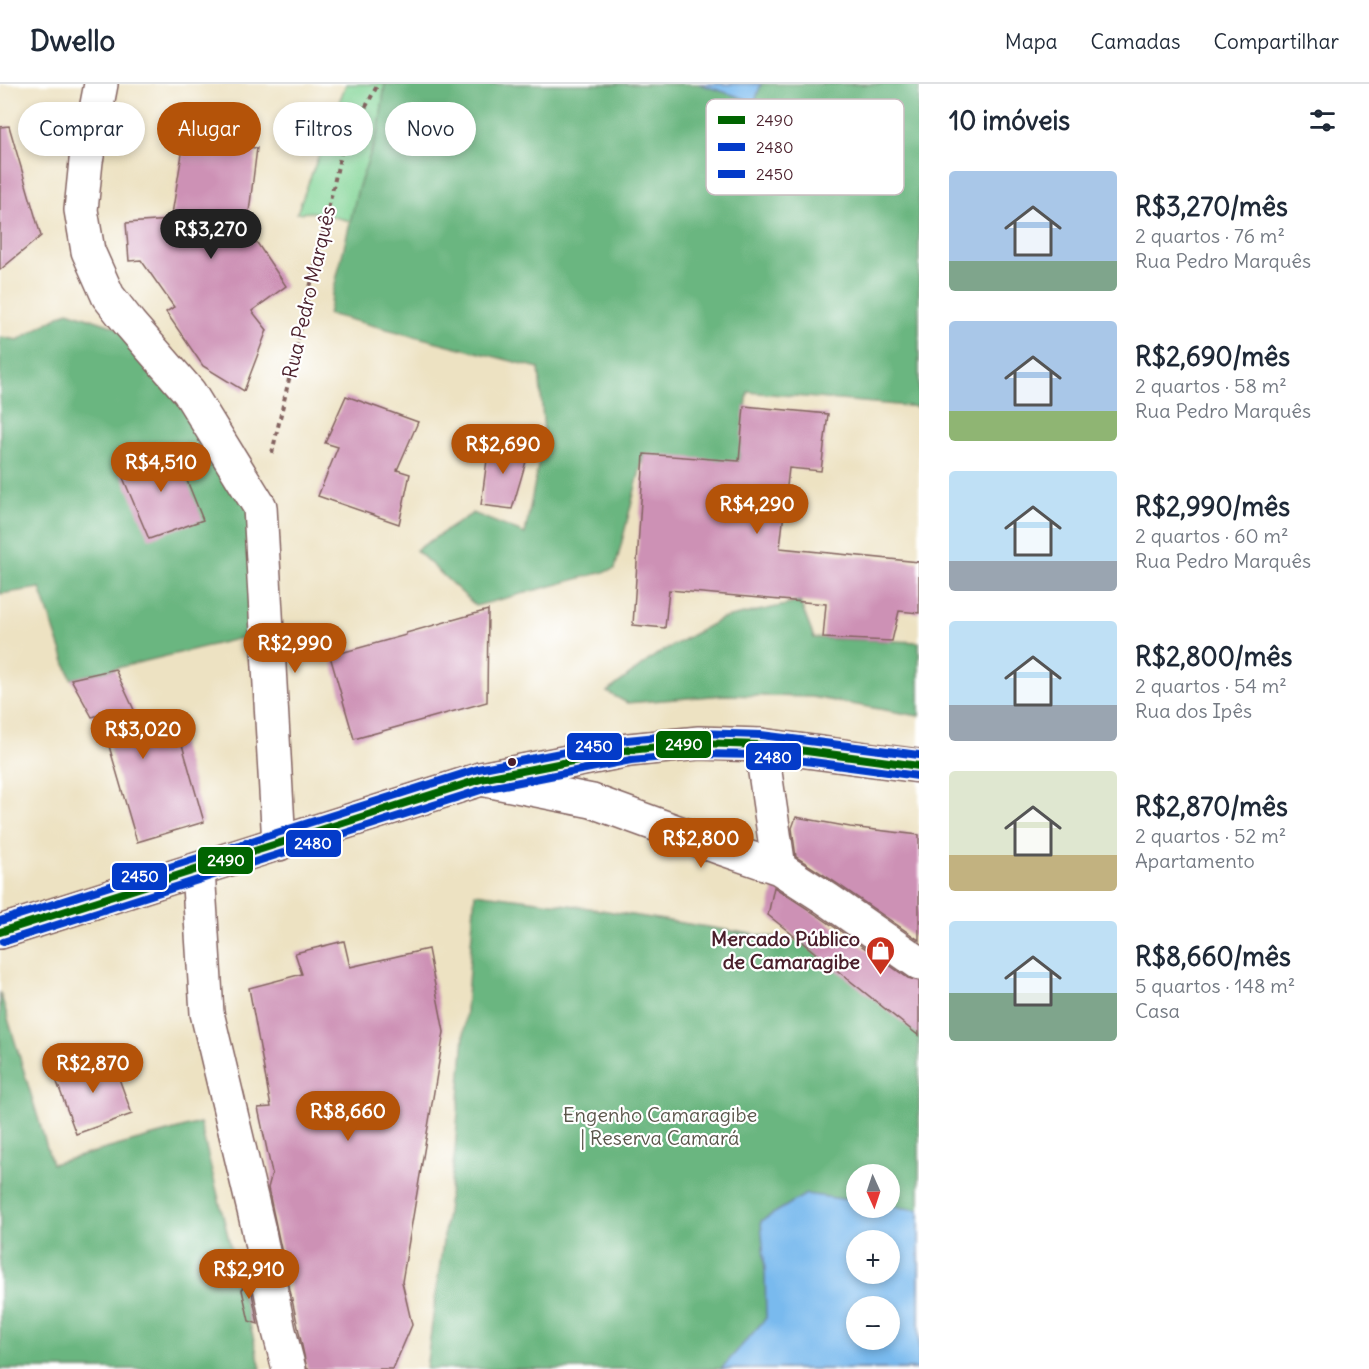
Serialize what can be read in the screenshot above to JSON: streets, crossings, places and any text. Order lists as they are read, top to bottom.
{
  "streets": {
    "path": ["Rua Pedro Marquês"]
  },
  "parks": ["Engenho Camaragibe | Reserva Camará"],
  "places": {
    "shop": ["Mercado Público de Camaragibe"]
  },
  "lines": ["transit line 2450", "transit line 2490", "transit line 2480"],
  "legend": ["2490", "2480", "2450"],
  "north": "bottom",
  "page": {
    "header": "Dwello",
    "nav": ["Mapa", "Camadas", "Compartilhar"],
    "heading": "10 imóveis",
    "chip": [
      "Comprar",
      "Alugar",
      "Filtros",
      "Novo"
    ],
    "list": [
      {
        "name": "R$3,270/mês",
        "note": "2 quartos · 76 m² · Rua Pedro Marquês"
      },
      {
        "name": "R$2,690/mês",
        "note": "2 quartos · 58 m² · Rua Pedro Marquês"
      },
      {
        "name": "R$2,990/mês",
        "note": "2 quartos · 60 m² · Rua Pedro Marquês"
      },
      {
        "name": "R$2,800/mês",
        "note": "2 quartos · 54 m² · Rua dos Ipês"
      },
      {
        "name": "R$2,870/mês",
        "note": "2 quartos · 52 m² · Apartamento"
      },
      {
        "name": "R$8,660/mês",
        "note": "5 quartos · 148 m² · Casa"
      }
    ],
    "price": [
      "R$3,270",
      "R$2,690",
      "R$4,510",
      "R$4,290",
      "R$2,990",
      "R$3,020",
      "R$2,800",
      "R$2,870",
      "R$8,660",
      "R$2,910"
    ],
    "map_buttons": ["+", "−"]
  }
}
